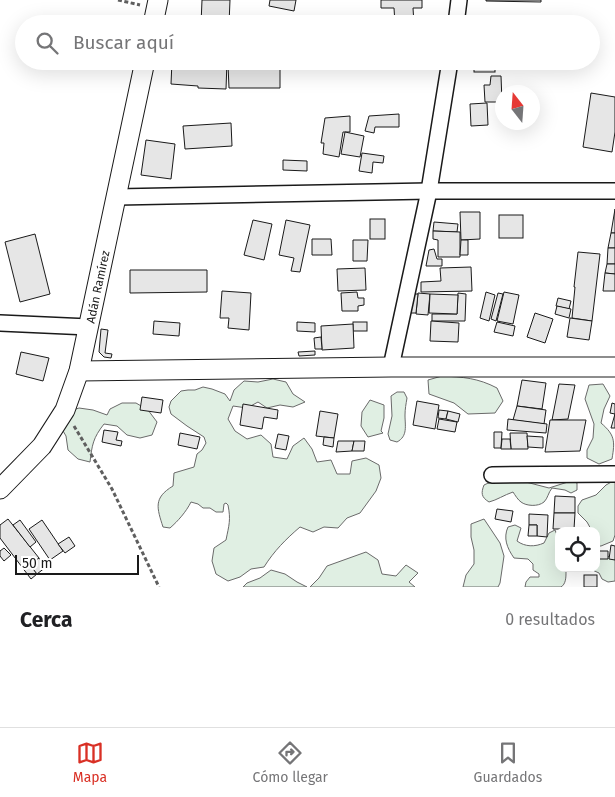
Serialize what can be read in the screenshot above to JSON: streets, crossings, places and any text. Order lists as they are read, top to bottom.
{
  "streets": {
    "street": ["Adán Ramírez"]
  },
  "scale_bar": "50 m",
  "north": "top",
  "page": {
    "search": "Buscar aquí",
    "scale": "50 m",
    "heading": ["Cerca", "0 resultados"],
    "nav": ["Mapa", "Cómo llegar", "Guardados"]
  }
}
